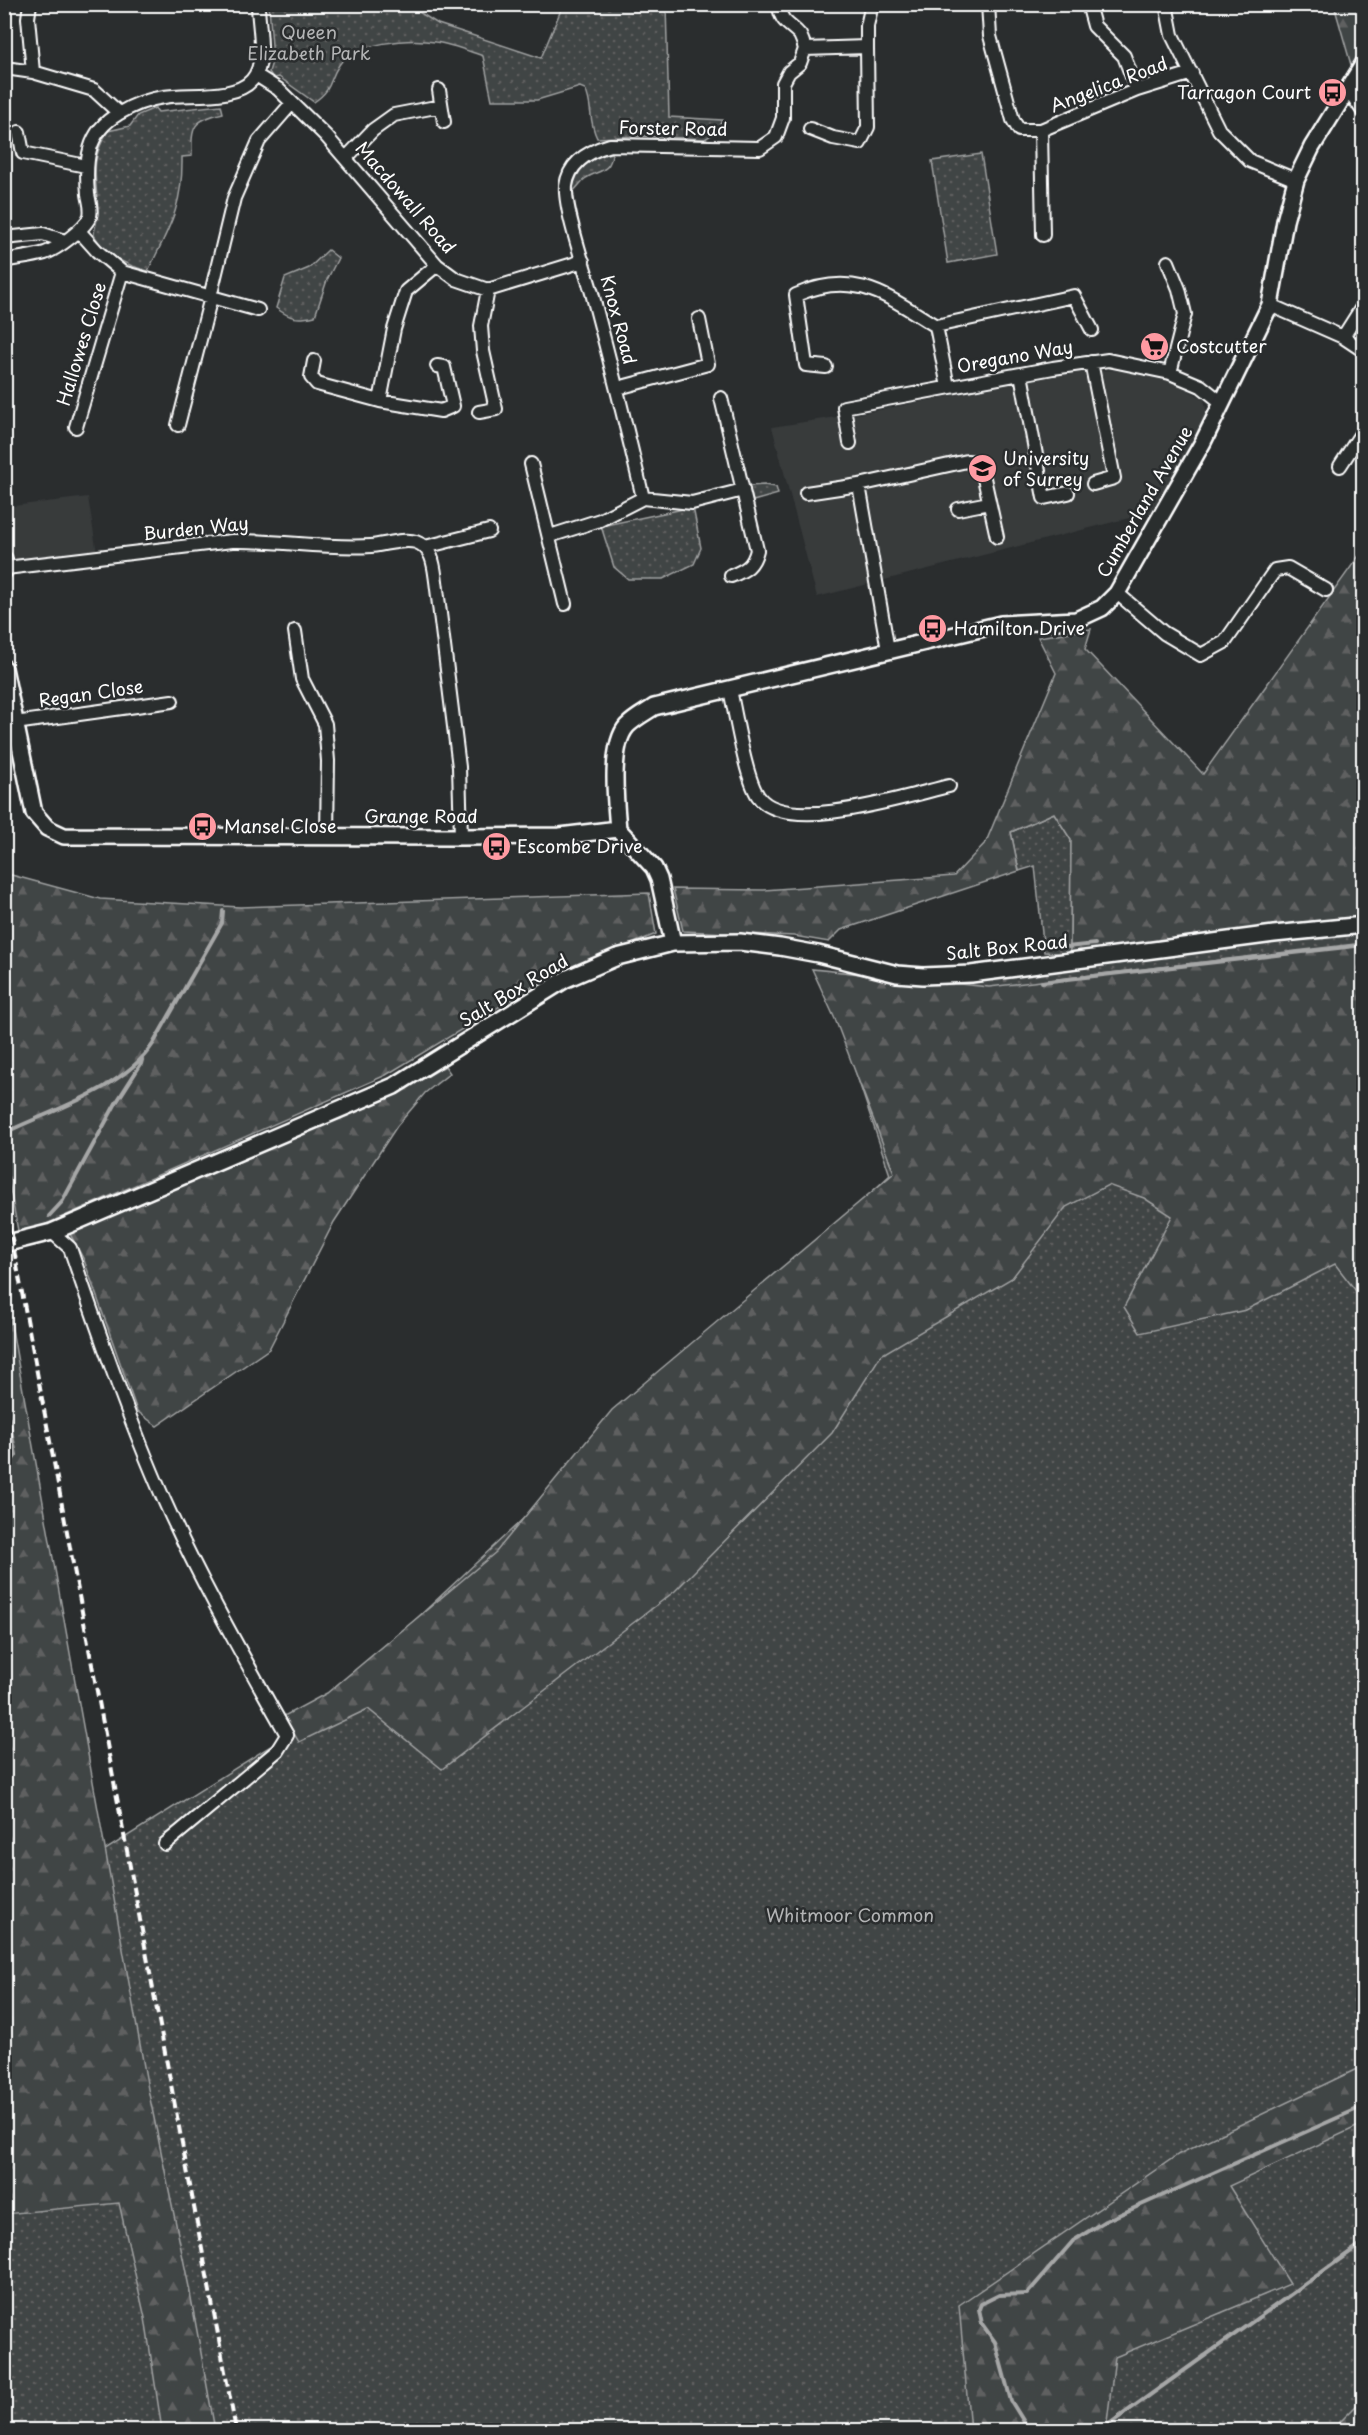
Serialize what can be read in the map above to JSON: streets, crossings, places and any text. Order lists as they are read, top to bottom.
{
  "streets": {
    "street": [
      "Angelica Road",
      "Forster Road",
      "Macdowall Road",
      "Knox Road",
      "Hallowes Close",
      "Oregano Way",
      "Cumberland Avenue",
      "Burden Way",
      "Regan Close",
      "Grange Road",
      "Salt Box Road"
    ]
  },
  "crossings": [
    ["Forster Road", "Knox Road"],
    ["Oregano Way", "Cumberland Avenue"],
    ["Cumberland Avenue", "Grange Road"],
    ["Regan Close", "Grange Road"]
  ],
  "parks": ["Queen Elizabeth Park", "Whitmoor Common"],
  "places": {
    "bus stop": [
      "Tarragon Court",
      "Hamilton Drive",
      "Mansel Close",
      "Escombe Drive"
    ],
    "supermarket": ["Costcutter"],
    "school or university": ["University of Surrey"]
  }
}
